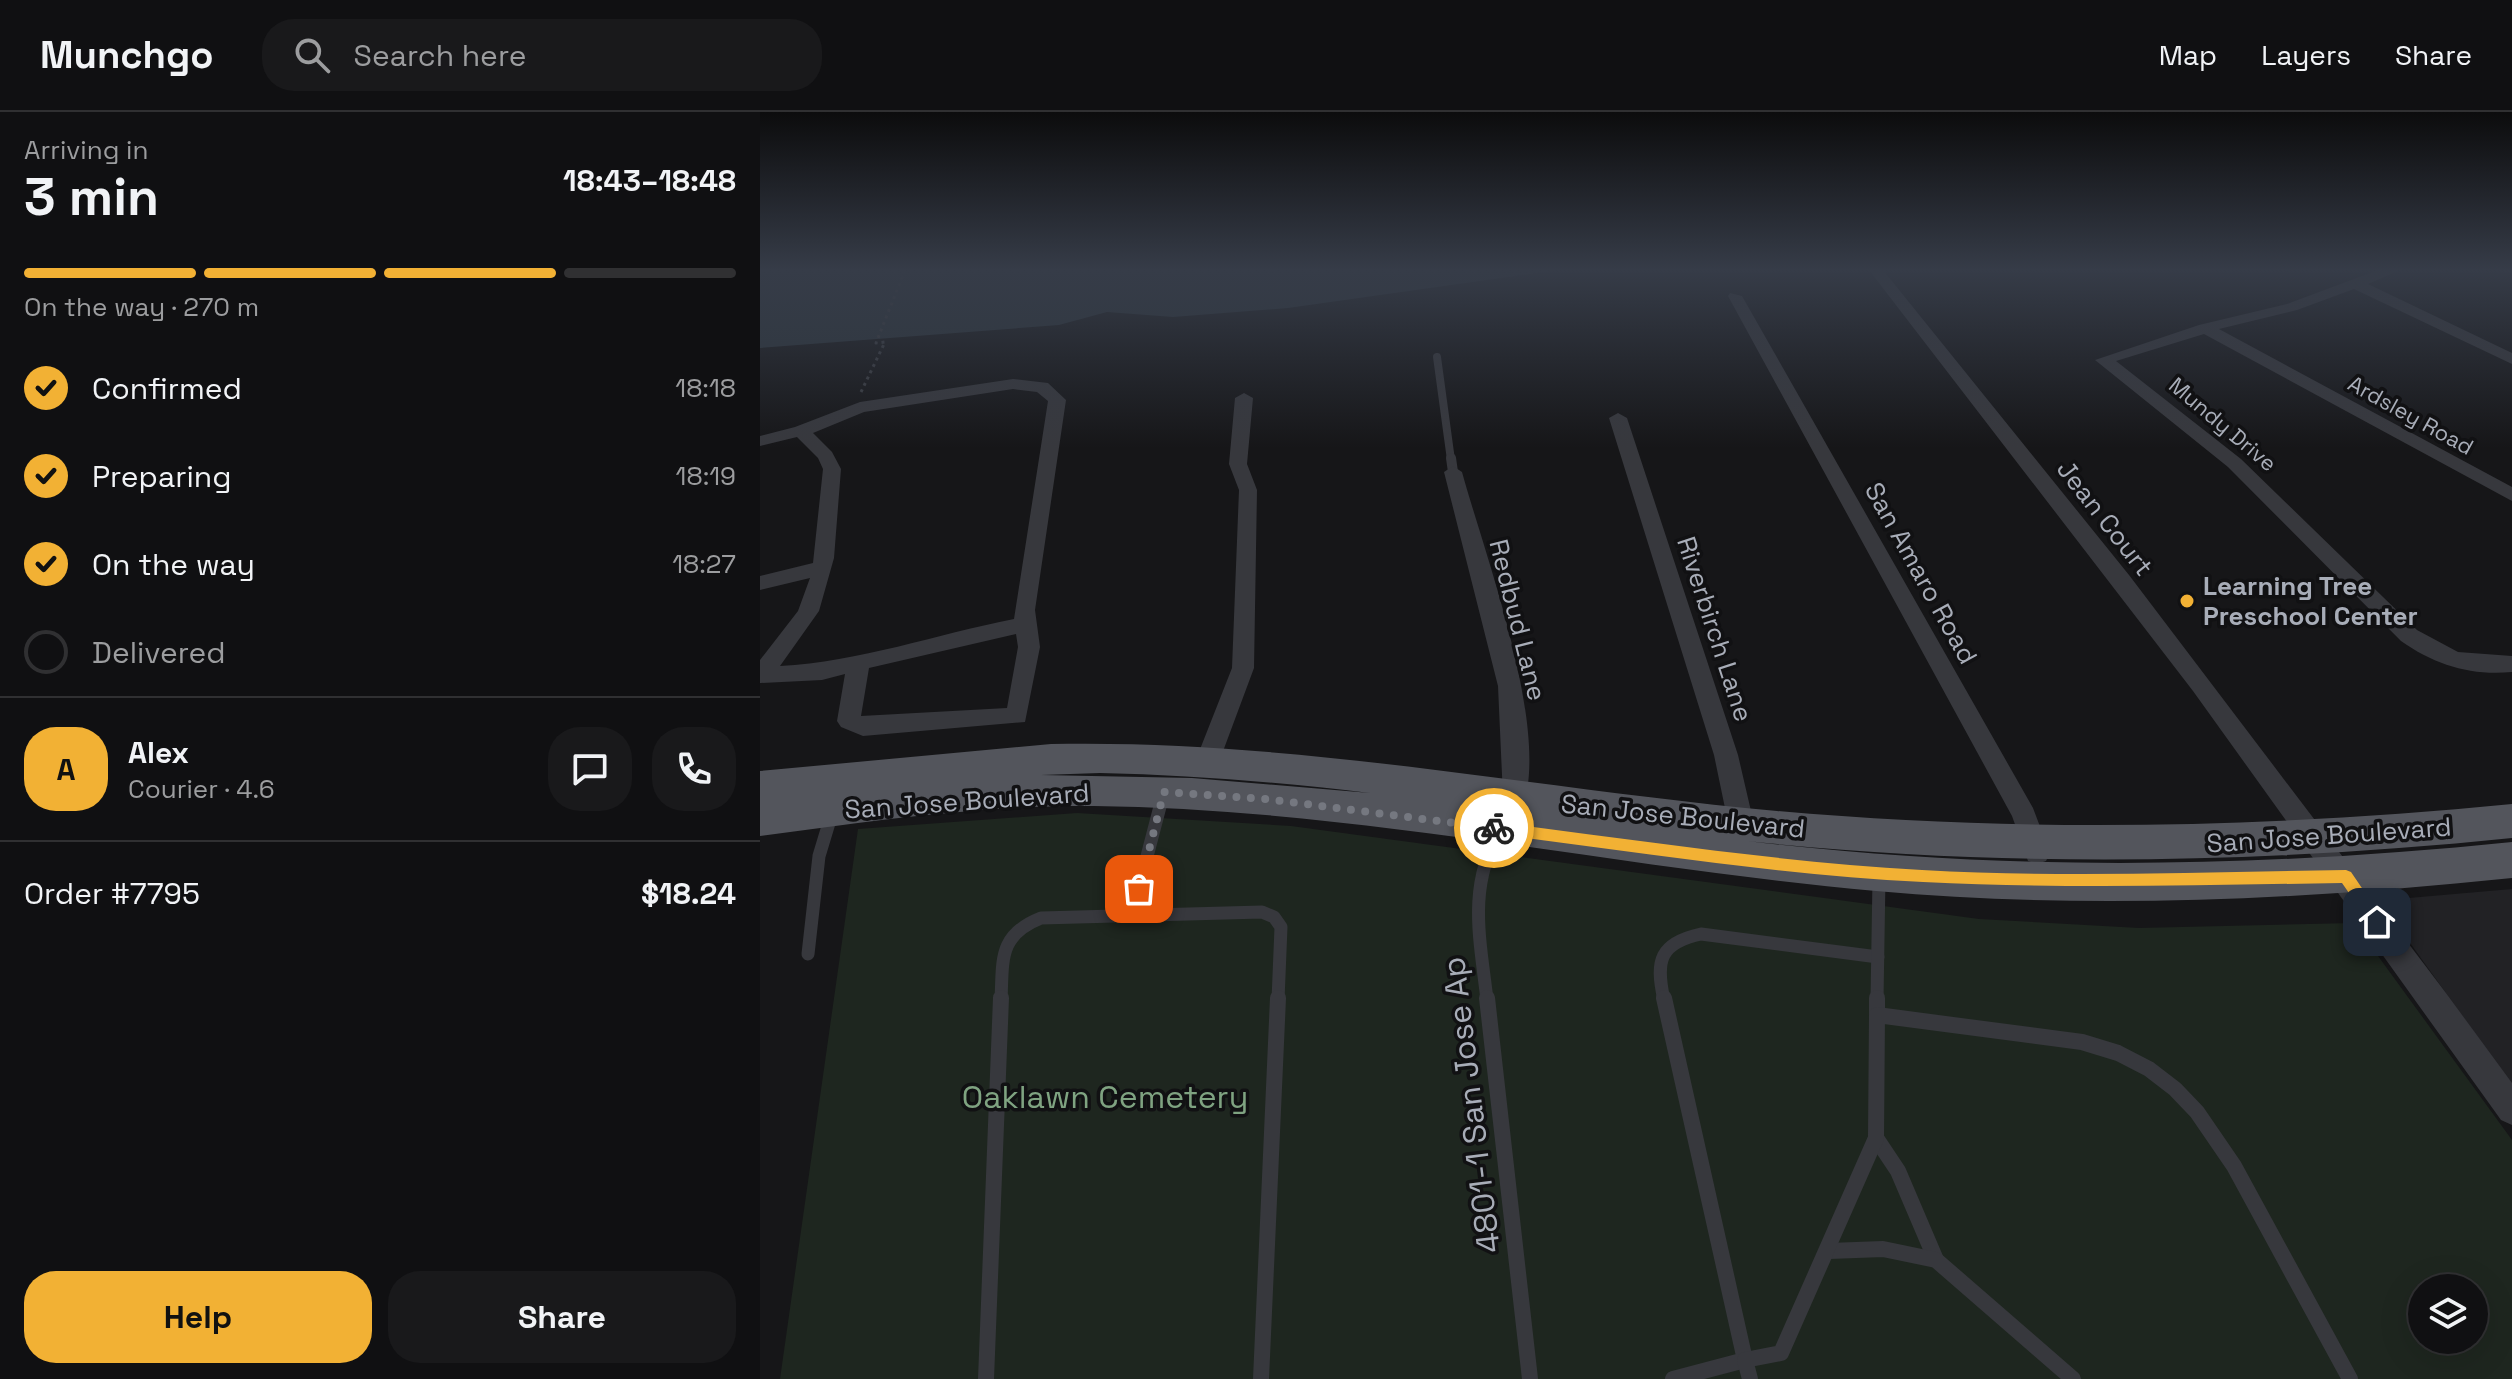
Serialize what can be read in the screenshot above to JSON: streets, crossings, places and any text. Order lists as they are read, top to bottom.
{
  "streets": {
    "main road": ["San Jose Boulevard"],
    "street": [
      "Ardsley Road",
      "Mundy Drive",
      "Jean Court",
      "San Amaro Road",
      "Redbud Lane",
      "Riverbirch Lane"
    ],
    "lane": ["4801-1 San Jose Ap"]
  },
  "crossings": [
    ["Jean Court", "San Jose Boulevard"],
    ["San Amaro Road", "San Jose Boulevard"],
    ["Redbud Lane", "San Jose Boulevard"],
    ["Redbud Lane", "4801-1 San Jose Ap"],
    ["Riverbirch Lane", "San Jose Boulevard"],
    ["San Jose Boulevard", "4801-1 San Jose Ap"]
  ],
  "parks": ["Oaklawn Cemetery"],
  "places": ["Learning Tree Preschool Center"],
  "page": {
    "header": "Munchgo",
    "search": "Search here",
    "nav": ["Map", "Layers", "Share"],
    "heading": ["3 min", "Arriving in", "18:43–18:48"],
    "panel": [
      "Alex",
      "Courier · 4.6",
      "Order #7795",
      "$18.24"
    ],
    "bar": "On the way · 270 m",
    "list": [
      ["Confirmed", "18:18"],
      ["Preparing", "18:19"],
      ["On the way", "18:27"],
      "Delivered"
    ],
    "round": "A",
    "buttons": ["Help", "Share"]
  }
}
